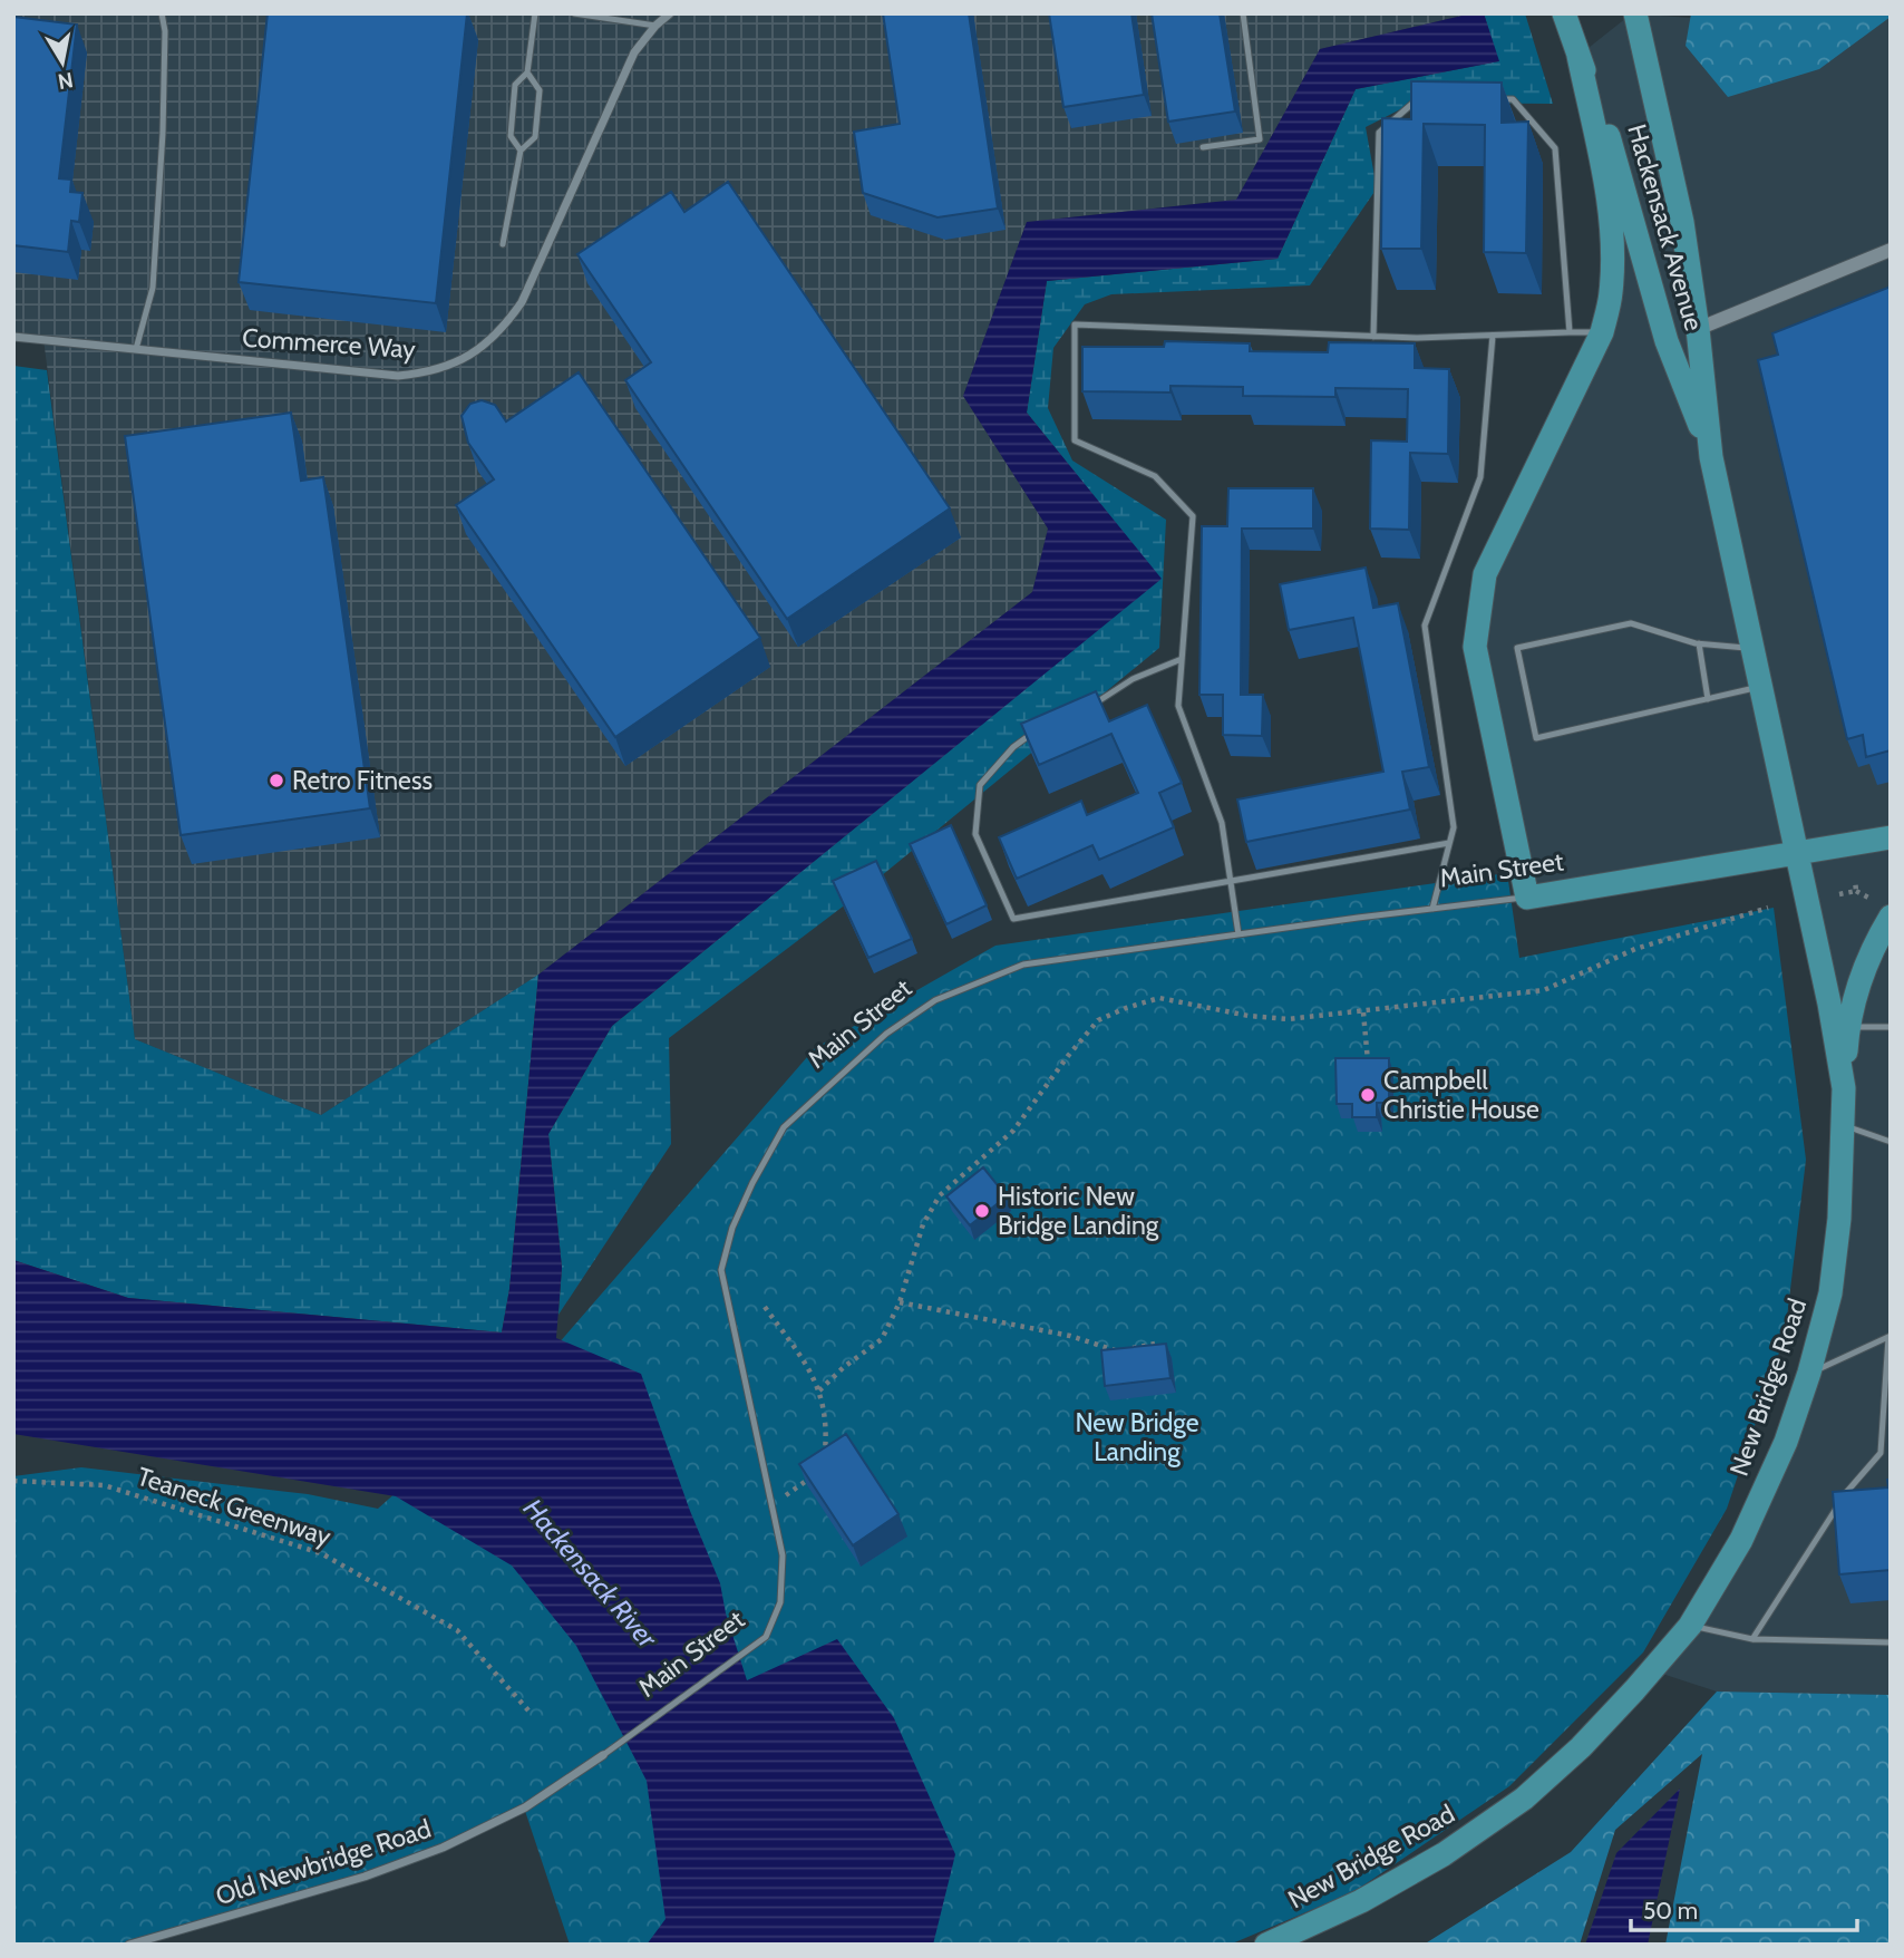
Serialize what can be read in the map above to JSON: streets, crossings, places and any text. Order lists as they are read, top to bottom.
{
  "streets": {
    "main road": ["Hackensack Avenue", "Main Street", "New Bridge Road"],
    "street": ["Commerce Way", "Old Newbridge Road"],
    "path": ["Teaneck Greenway"]
  },
  "crossings": [
    ["Hackensack Avenue", "Main Street"],
    ["Hackensack Avenue", "New Bridge Road"],
    ["Main Street", "New Bridge Road"],
    ["Main Street", "Old Newbridge Road"]
  ],
  "water": ["Hackensack River"],
  "parks": ["New Bridge Landing"],
  "places": ["Retro Fitness", "Campbell Christie House", "Historic New Bridge Landing"],
  "scale_bar": "50 m",
  "north": "bottom"
}
